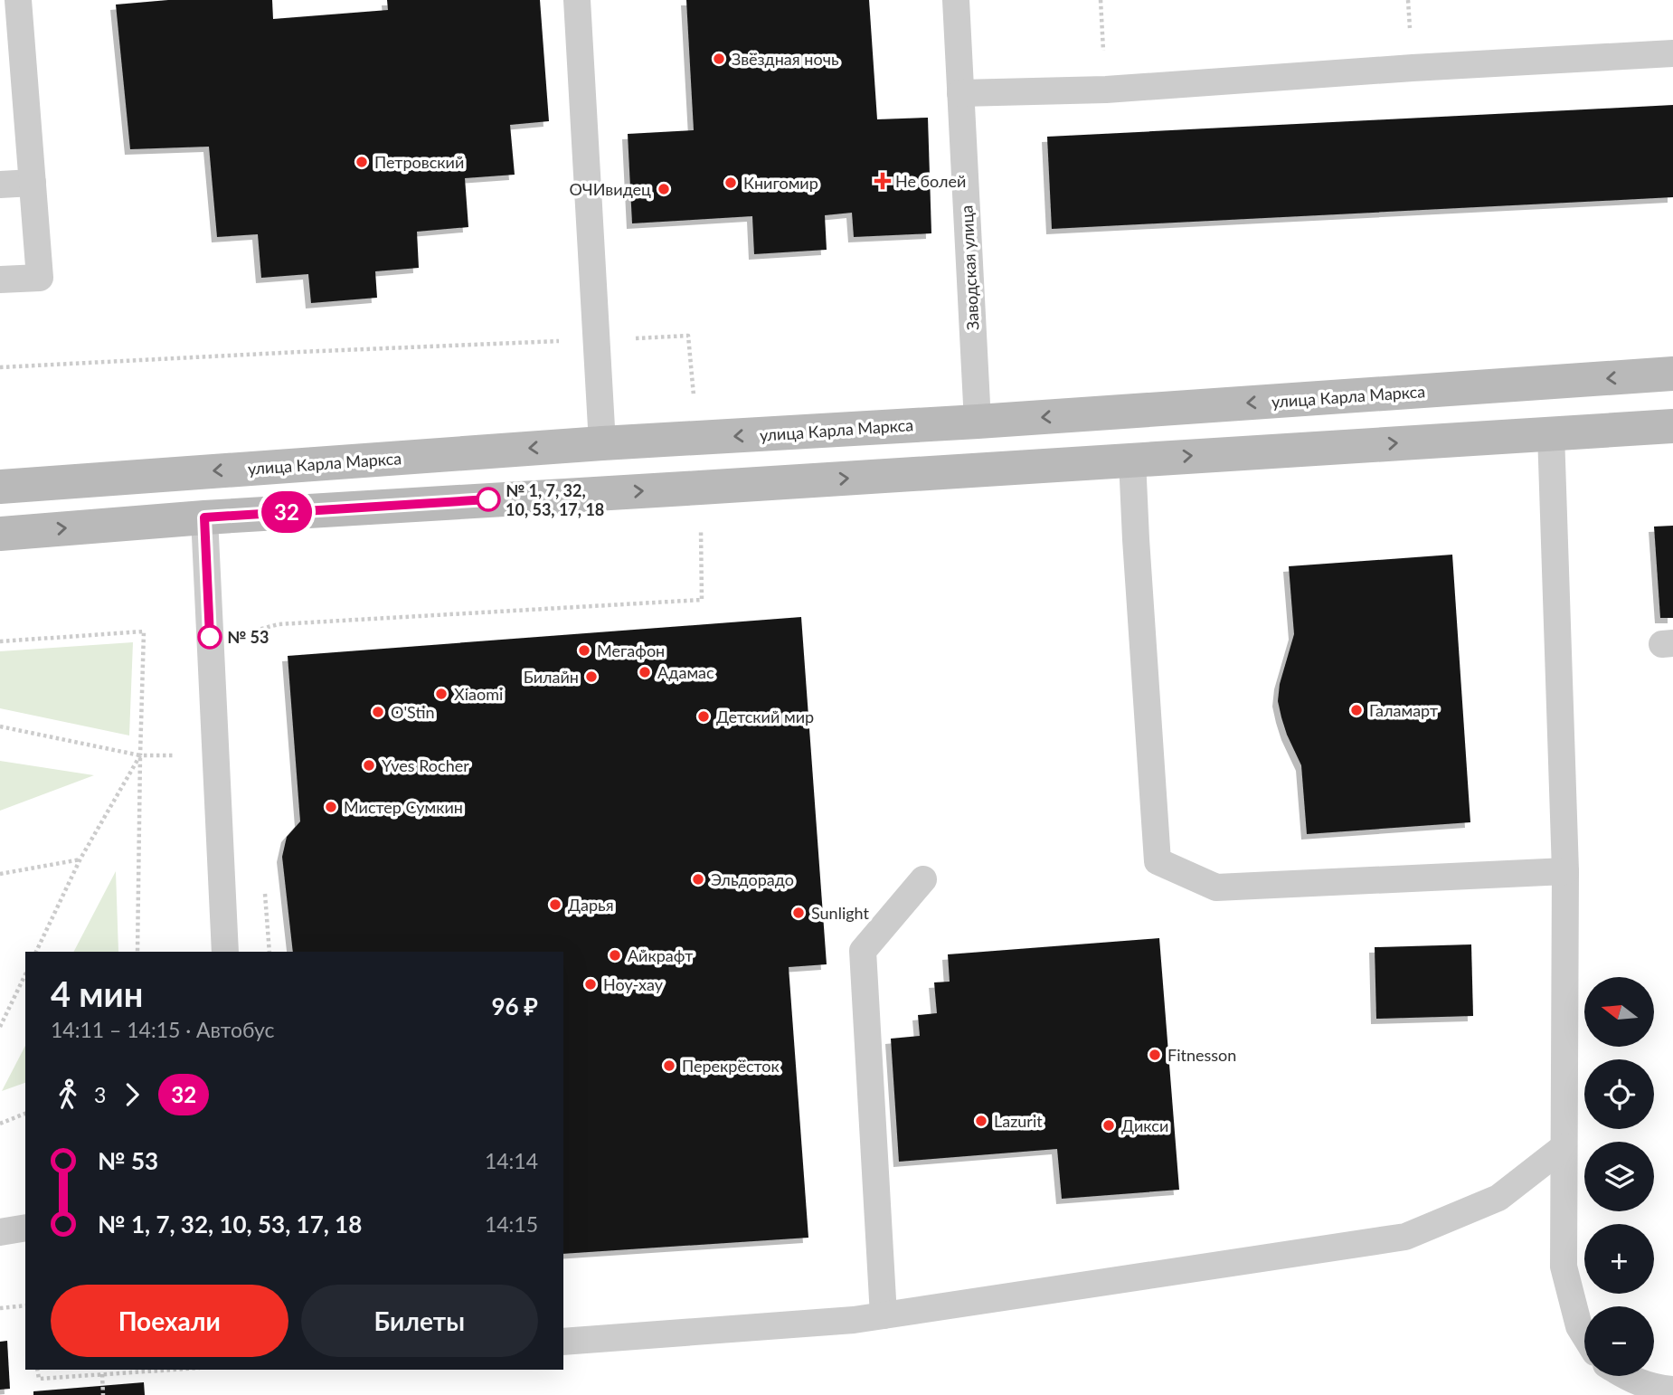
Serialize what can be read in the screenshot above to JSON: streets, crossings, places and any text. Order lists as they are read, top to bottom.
{
  "streets": {
    "street": ["улица Карла Маркса"],
    "lane": ["Заводская улица"]
  },
  "crossings": [
    ["Заводская улица", "улица Карла Маркса"]
  ],
  "places": {
    "other": [
      "Звёздная ночь",
      "Петровский",
      "Книгомир",
      "ОЧИвидец",
      "№ 1, 7, 32, 10, 53, 17, 18",
      "№ 53",
      "Мегафон",
      "Адамас",
      "Билайн",
      "Xiaomi",
      "Галамарт",
      "O'Stin",
      "Детский мир",
      "Yves Rocher",
      "Мистер Сумкин",
      "Эльдорадо",
      "Дарья",
      "Sunlight",
      "Айкрафт",
      "Ноу-хау",
      "Fitnesson",
      "Перекрёсток",
      "Lazurit",
      "Дикси"
    ],
    "health": ["Не болей"]
  },
  "lines": ["bus line 32"],
  "north": "left",
  "page": {
    "on_map": "32",
    "heading": ["4 мин", "14:11 – 14:15 · Автобус", "96 ₽"],
    "map_buttons": ["+", "−"],
    "legs": ["3", "32"],
    "list": [
      {
        "name": "№ 53",
        "value": "14:14"
      },
      {
        "name": "№ 1, 7, 32, 10, 53, 17, 18",
        "value": "14:15"
      }
    ],
    "buttons": ["Поехали", "Билеты"]
  }
}
